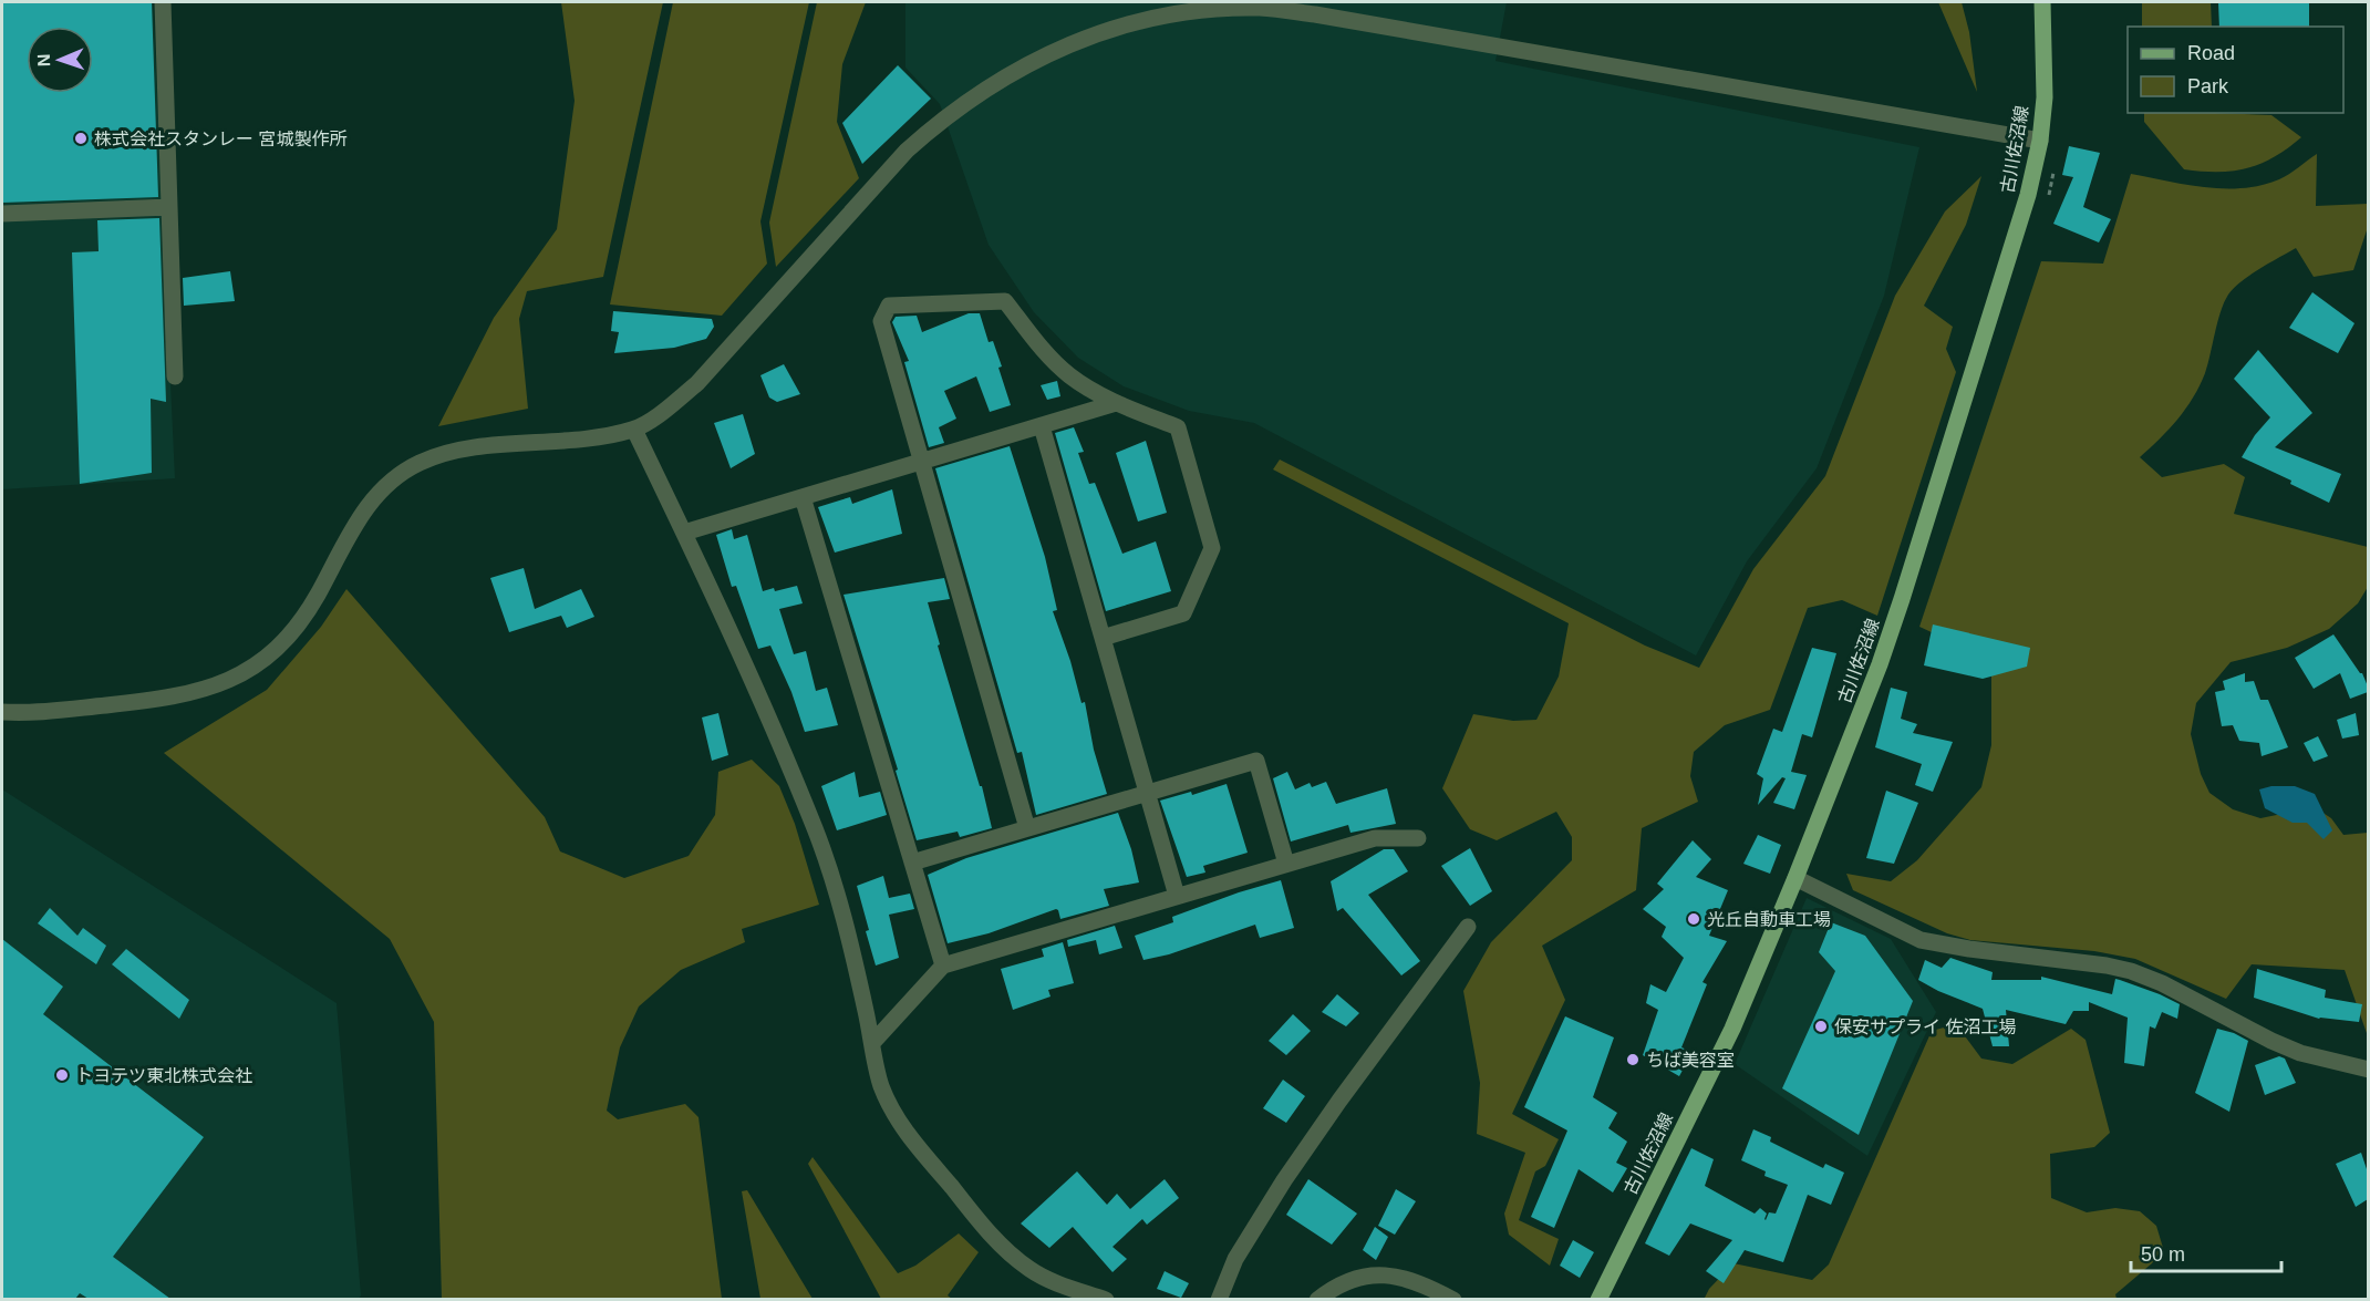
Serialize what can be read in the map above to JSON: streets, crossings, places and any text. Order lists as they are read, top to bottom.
{
  "streets": {
    "main road": ["古川佐沼線"]
  },
  "places": [
    "株式会社スタンレー 宮城製作所",
    "光丘自動車工場",
    "保安サプライ 佐沼工場",
    "ちば美容室",
    "トヨテツ東北株式会社"
  ],
  "legend": ["Road", "Park"],
  "scale_bar": "50 m",
  "north": "left"
}
